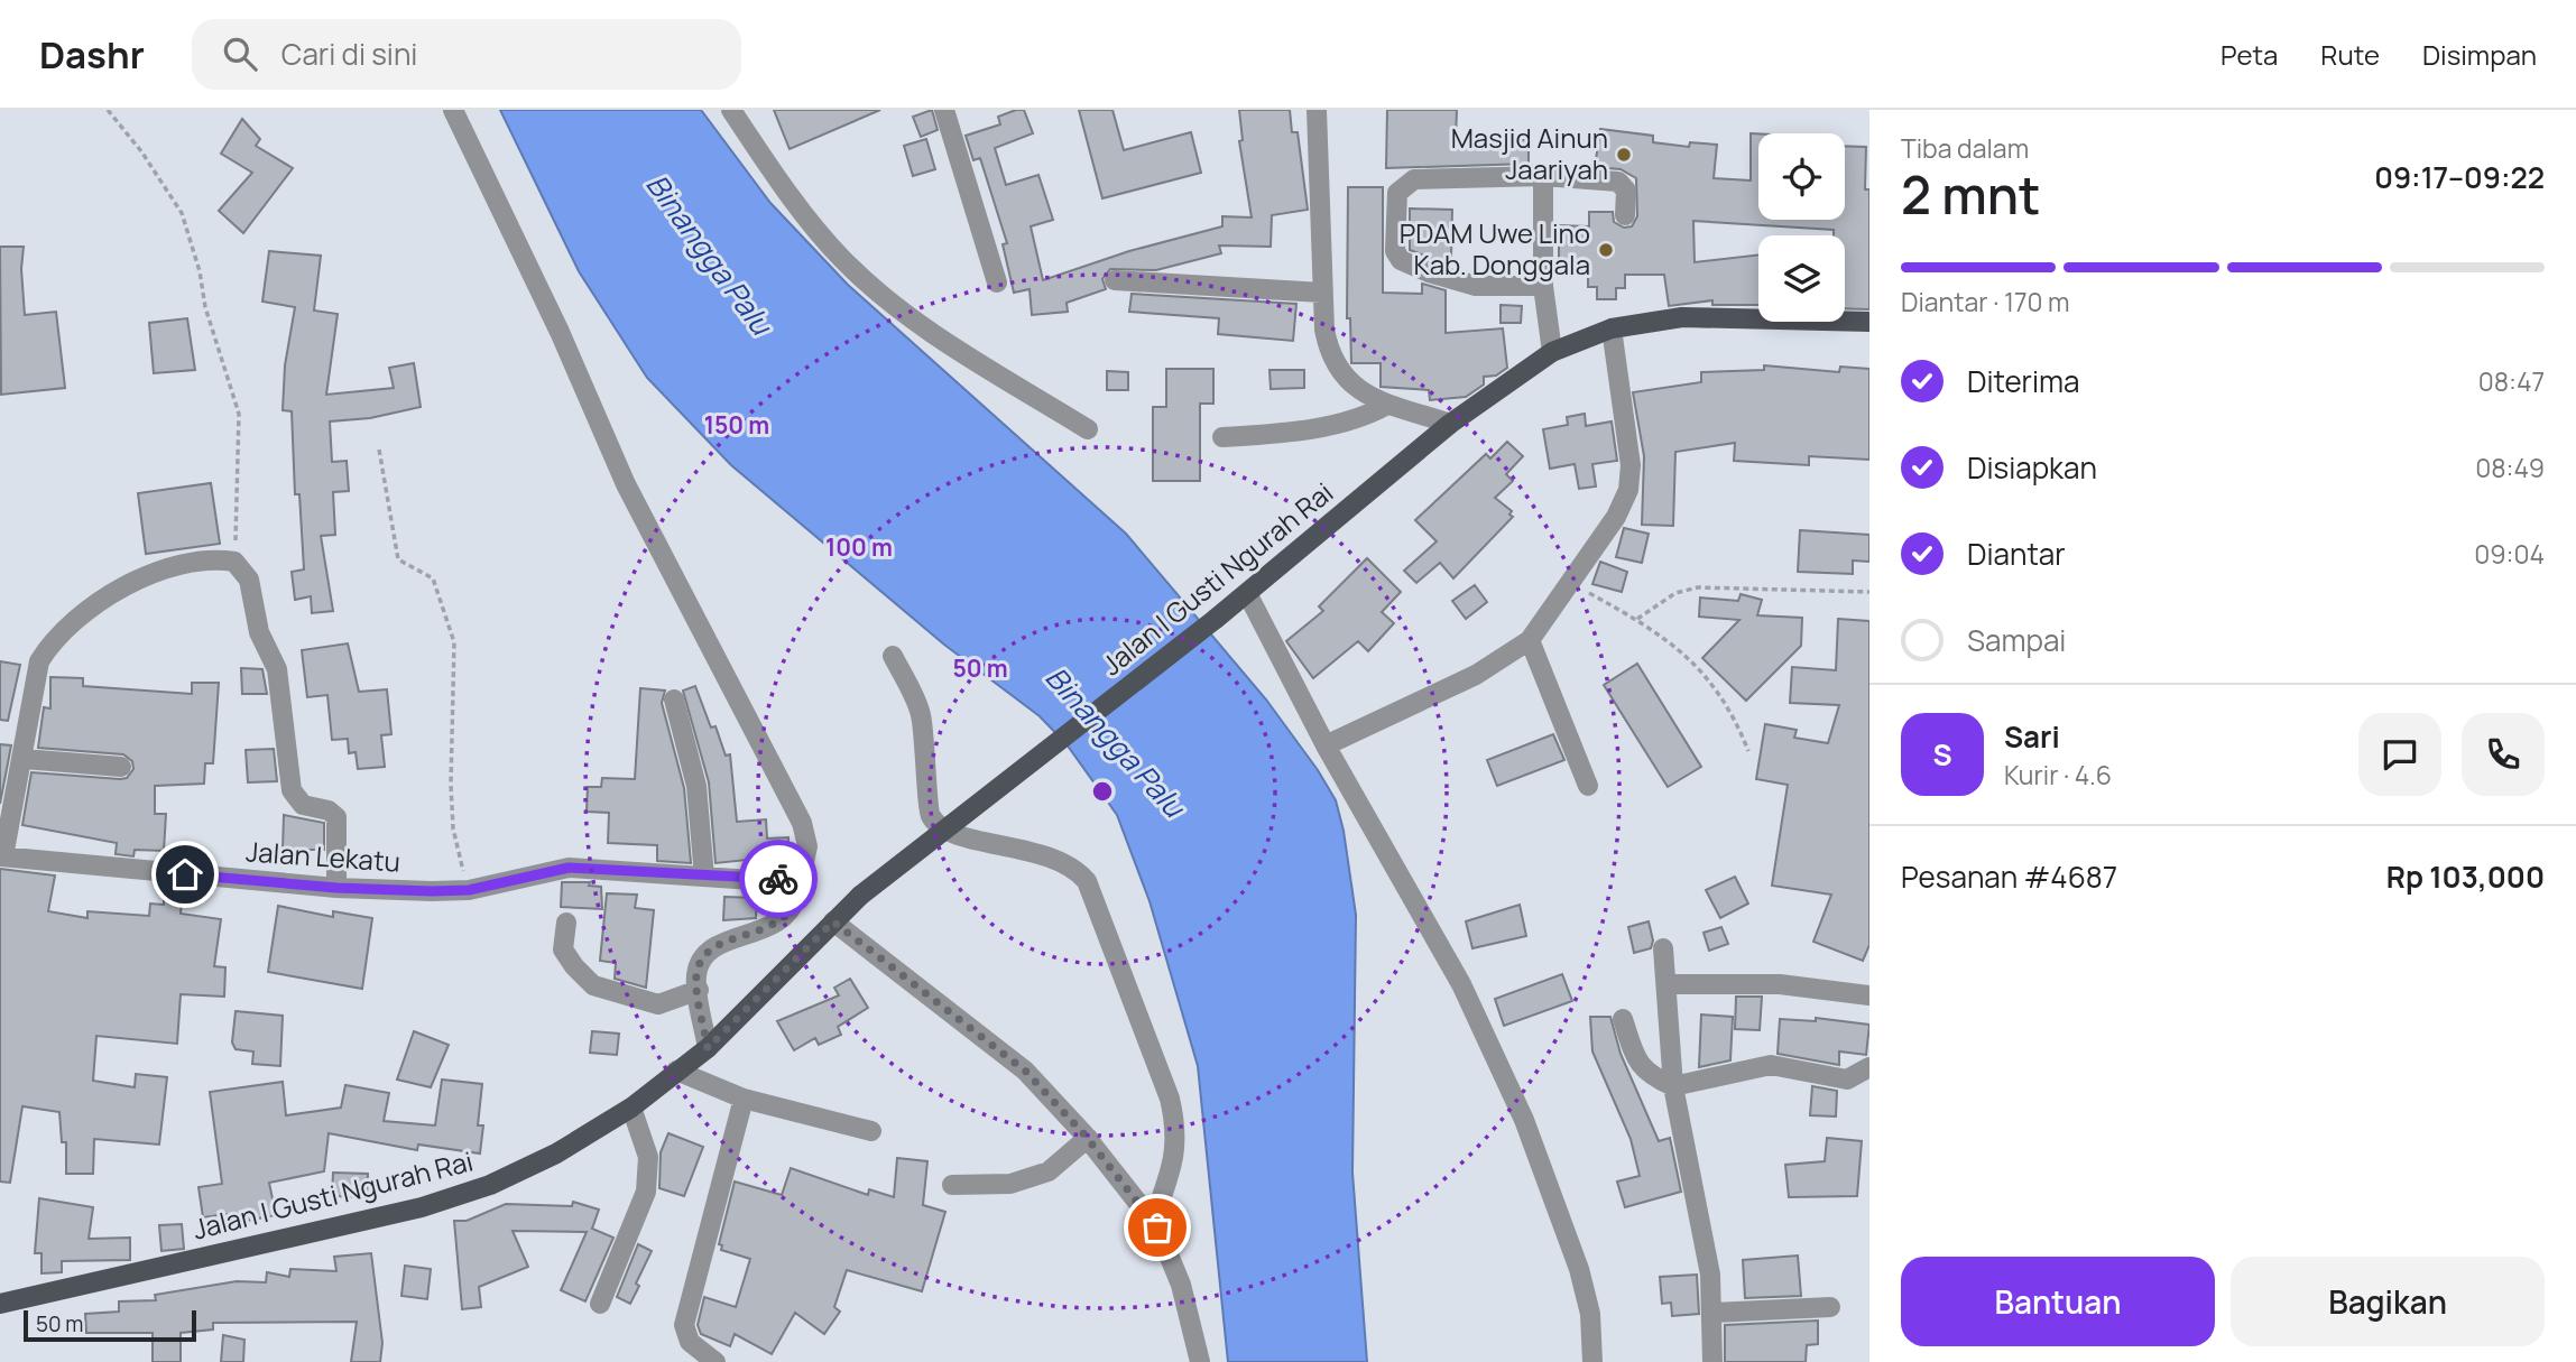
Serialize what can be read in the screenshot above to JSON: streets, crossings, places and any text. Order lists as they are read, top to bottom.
{
  "streets": {
    "main road": ["Jalan I Gusti Ngurah Rai"],
    "street": ["Jalan Lekatu"]
  },
  "water": ["Binangga Palu"],
  "places": ["Masjid Ainun Jaariyah", "PDAM Uwe Lino Kab. Donggala"],
  "scale_bar": "50 m",
  "page": {
    "header": "Dashr",
    "search": "Cari di sini",
    "nav": ["Peta", "Rute", "Disimpan"],
    "heading": ["2 mnt", "Tiba dalam", "09:17–09:22"],
    "panel": [
      "Sari",
      "Kurir · 4.6",
      "Pesanan #4687",
      "Rp 103,000"
    ],
    "bar": "Diantar · 170 m",
    "list": [
      ["Diterima", "08:47"],
      ["Disiapkan", "08:49"],
      ["Diantar", "09:04"],
      "Sampai"
    ],
    "round": "S",
    "buttons": ["Bantuan", "Bagikan"],
    "scale": "50 m"
  },
  "rings": ["150 m", "100 m", "50 m"]
}
